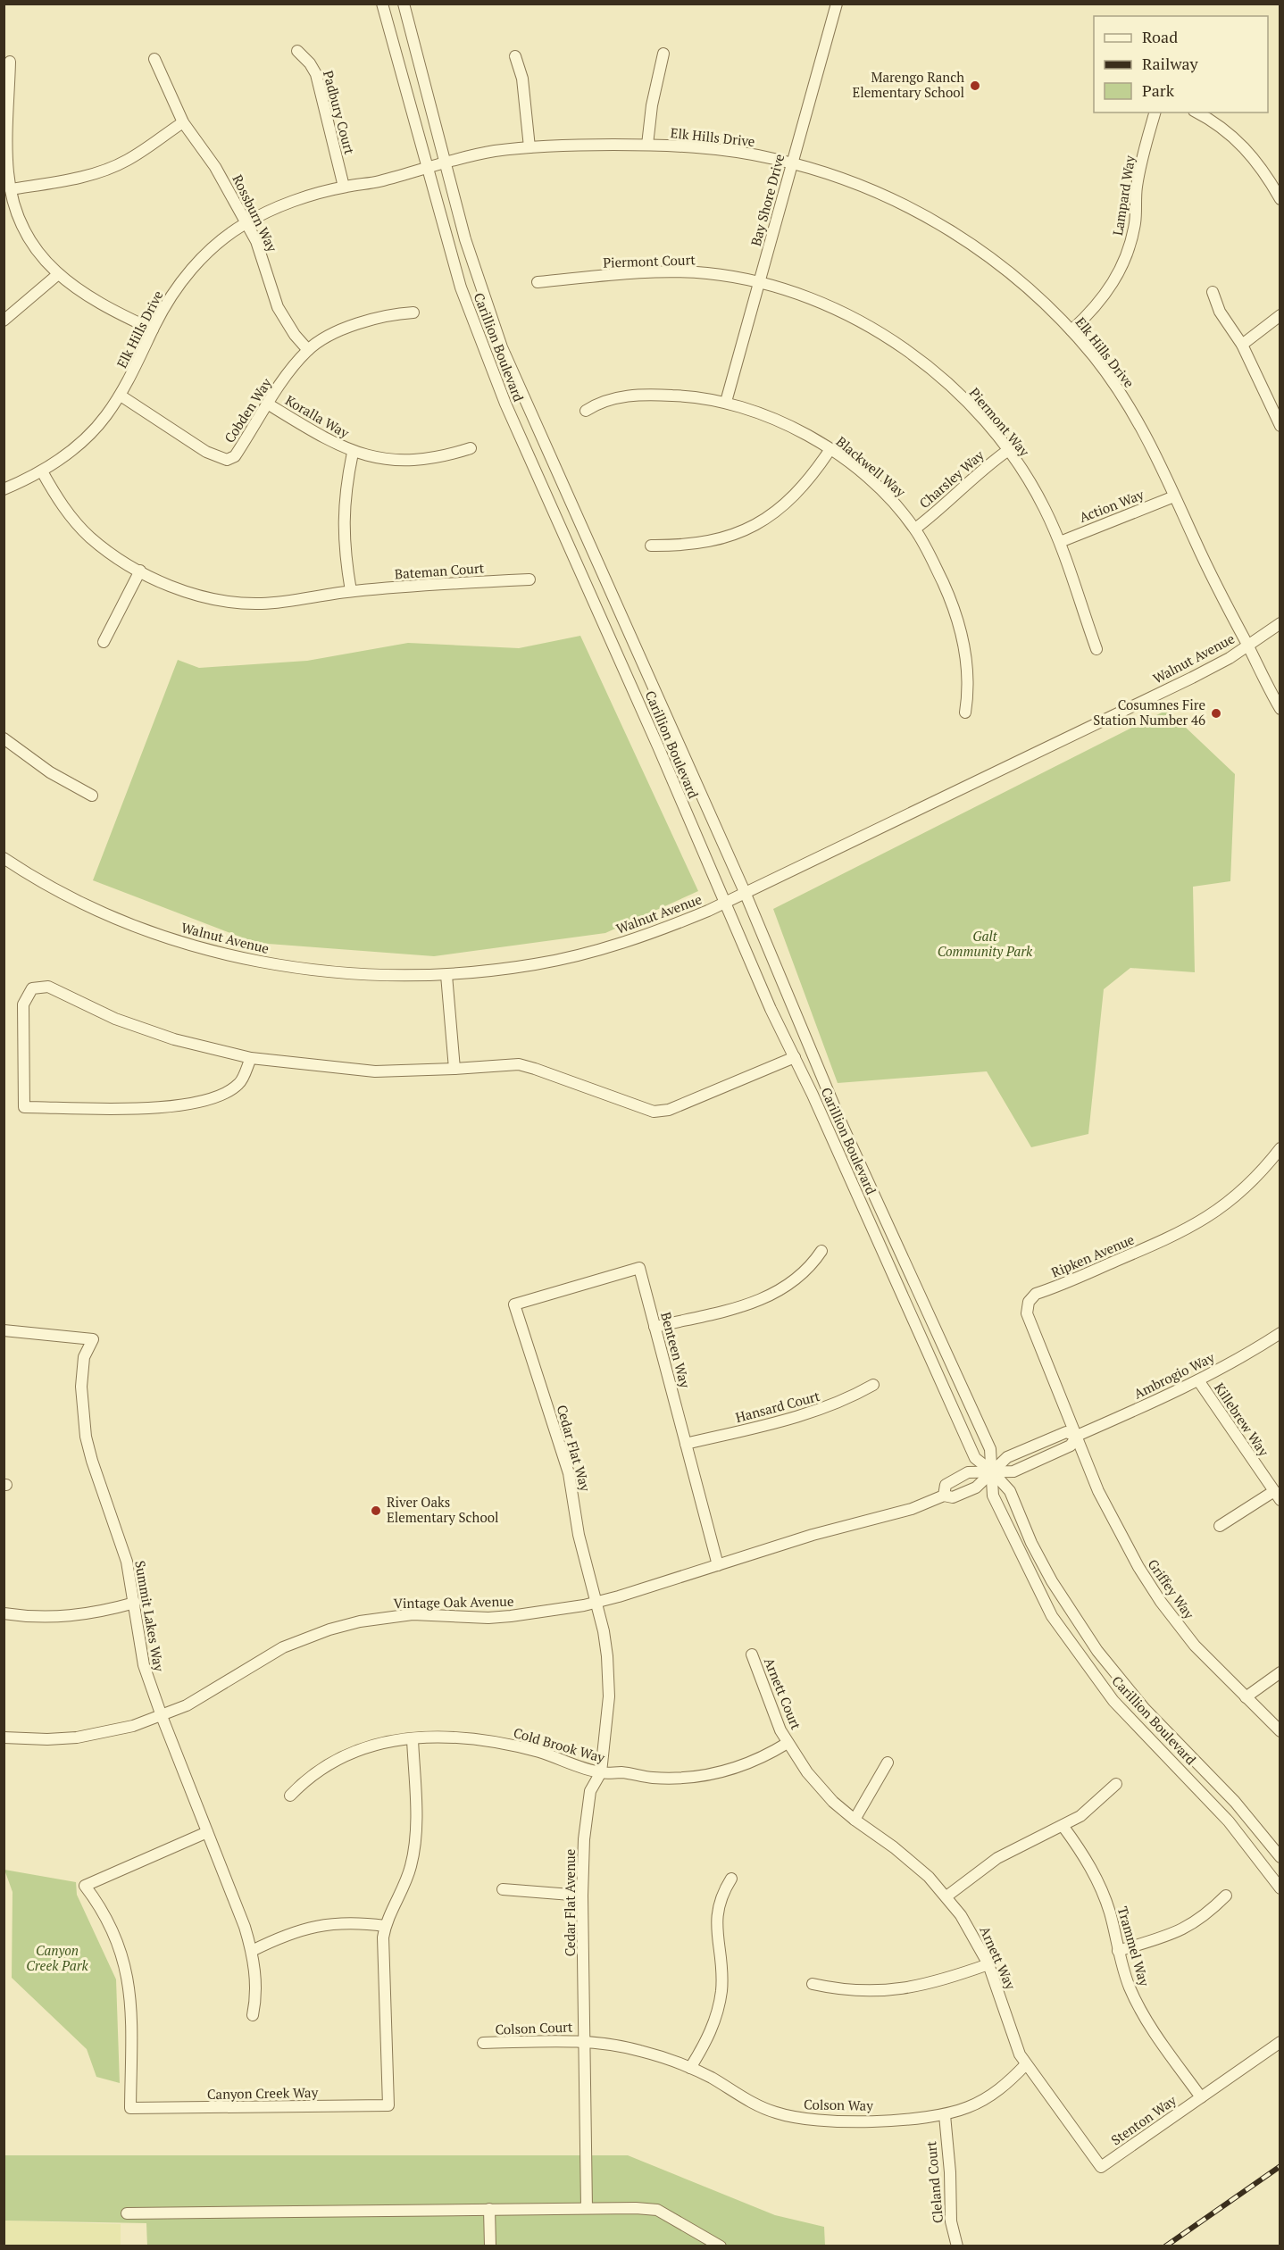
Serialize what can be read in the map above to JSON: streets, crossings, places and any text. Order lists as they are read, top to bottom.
{
  "streets": {
    "street": [
      "Padbury Court",
      "Elk Hills Drive",
      "Lampard Way",
      "Bay Shore Drive",
      "Rossburn Way",
      "Piermont Court",
      "Carillion Boulevard",
      "Cobden Way",
      "Koralla Way",
      "Piermont Way",
      "Blackwell Way",
      "Charsley Way",
      "Action Way",
      "Bateman Court",
      "Walnut Avenue",
      "Ripken Avenue",
      "Benteen Way",
      "Ambrogio Way",
      "Hansard Court",
      "Killebrew Way",
      "Cedar Flat Way",
      "Griffey Way",
      "Vintage Oak Avenue",
      "Summit Lakes Way",
      "Arnett Court",
      "Cold Brook Way",
      "Cedar Flat Avenue",
      "Trammel Way",
      "Arnett Way",
      "Colson Court",
      "Canyon Creek Way",
      "Colson Way",
      "Stenton Way",
      "Cleland Court"
    ]
  },
  "crossings": [
    ["Padbury Court", "Elk Hills Drive"],
    ["Elk Hills Drive", "Lampard Way"],
    ["Elk Hills Drive", "Bay Shore Drive"],
    ["Elk Hills Drive", "Rossburn Way"],
    ["Elk Hills Drive", "Carillion Boulevard"],
    ["Elk Hills Drive", "Cobden Way"],
    ["Elk Hills Drive", "Action Way"],
    ["Elk Hills Drive", "Bateman Court"],
    ["Elk Hills Drive", "Walnut Avenue"],
    ["Bay Shore Drive", "Piermont Court"],
    ["Bay Shore Drive", "Piermont Way"],
    ["Bay Shore Drive", "Blackwell Way"],
    ["Rossburn Way", "Cobden Way"],
    ["Piermont Court", "Piermont Way"],
    ["Carillion Boulevard", "Walnut Avenue"],
    ["Carillion Boulevard", "Ambrogio Way"],
    ["Carillion Boulevard", "Vintage Oak Avenue"],
    ["Cobden Way", "Koralla Way"],
    ["Piermont Way", "Charsley Way"],
    ["Piermont Way", "Action Way"],
    ["Blackwell Way", "Charsley Way"],
    ["Ripken Avenue", "Ambrogio Way"],
    ["Ripken Avenue", "Griffey Way"],
    ["Benteen Way", "Hansard Court"],
    ["Benteen Way", "Cedar Flat Way"],
    ["Benteen Way", "Vintage Oak Avenue"],
    ["Ambrogio Way", "Killebrew Way"],
    ["Ambrogio Way", "Griffey Way"],
    ["Ambrogio Way", "Vintage Oak Avenue"],
    ["Cedar Flat Way", "Vintage Oak Avenue"],
    ["Cedar Flat Way", "Cedar Flat Avenue"],
    ["Vintage Oak Avenue", "Summit Lakes Way"],
    ["Vintage Oak Avenue", "Cedar Flat Avenue"],
    ["Summit Lakes Way", "Canyon Creek Way"],
    ["Arnett Court", "Cold Brook Way"],
    ["Arnett Court", "Arnett Way"],
    ["Cold Brook Way", "Cedar Flat Avenue"],
    ["Cold Brook Way", "Arnett Way"],
    ["Cold Brook Way", "Canyon Creek Way"],
    ["Cedar Flat Avenue", "Colson Court"],
    ["Cedar Flat Avenue", "Colson Way"],
    ["Trammel Way", "Stenton Way"],
    ["Arnett Way", "Colson Way"],
    ["Arnett Way", "Stenton Way"],
    ["Colson Court", "Colson Way"],
    ["Colson Way", "Cleland Court"]
  ],
  "parks": ["Galt Community Park", "Canyon Creek Park"],
  "places": ["Marengo Ranch Elementary School", "Cosumnes Fire Station Number 46", "River Oaks Elementary School"],
  "legend": ["Road", "Railway", "Park"]
}
